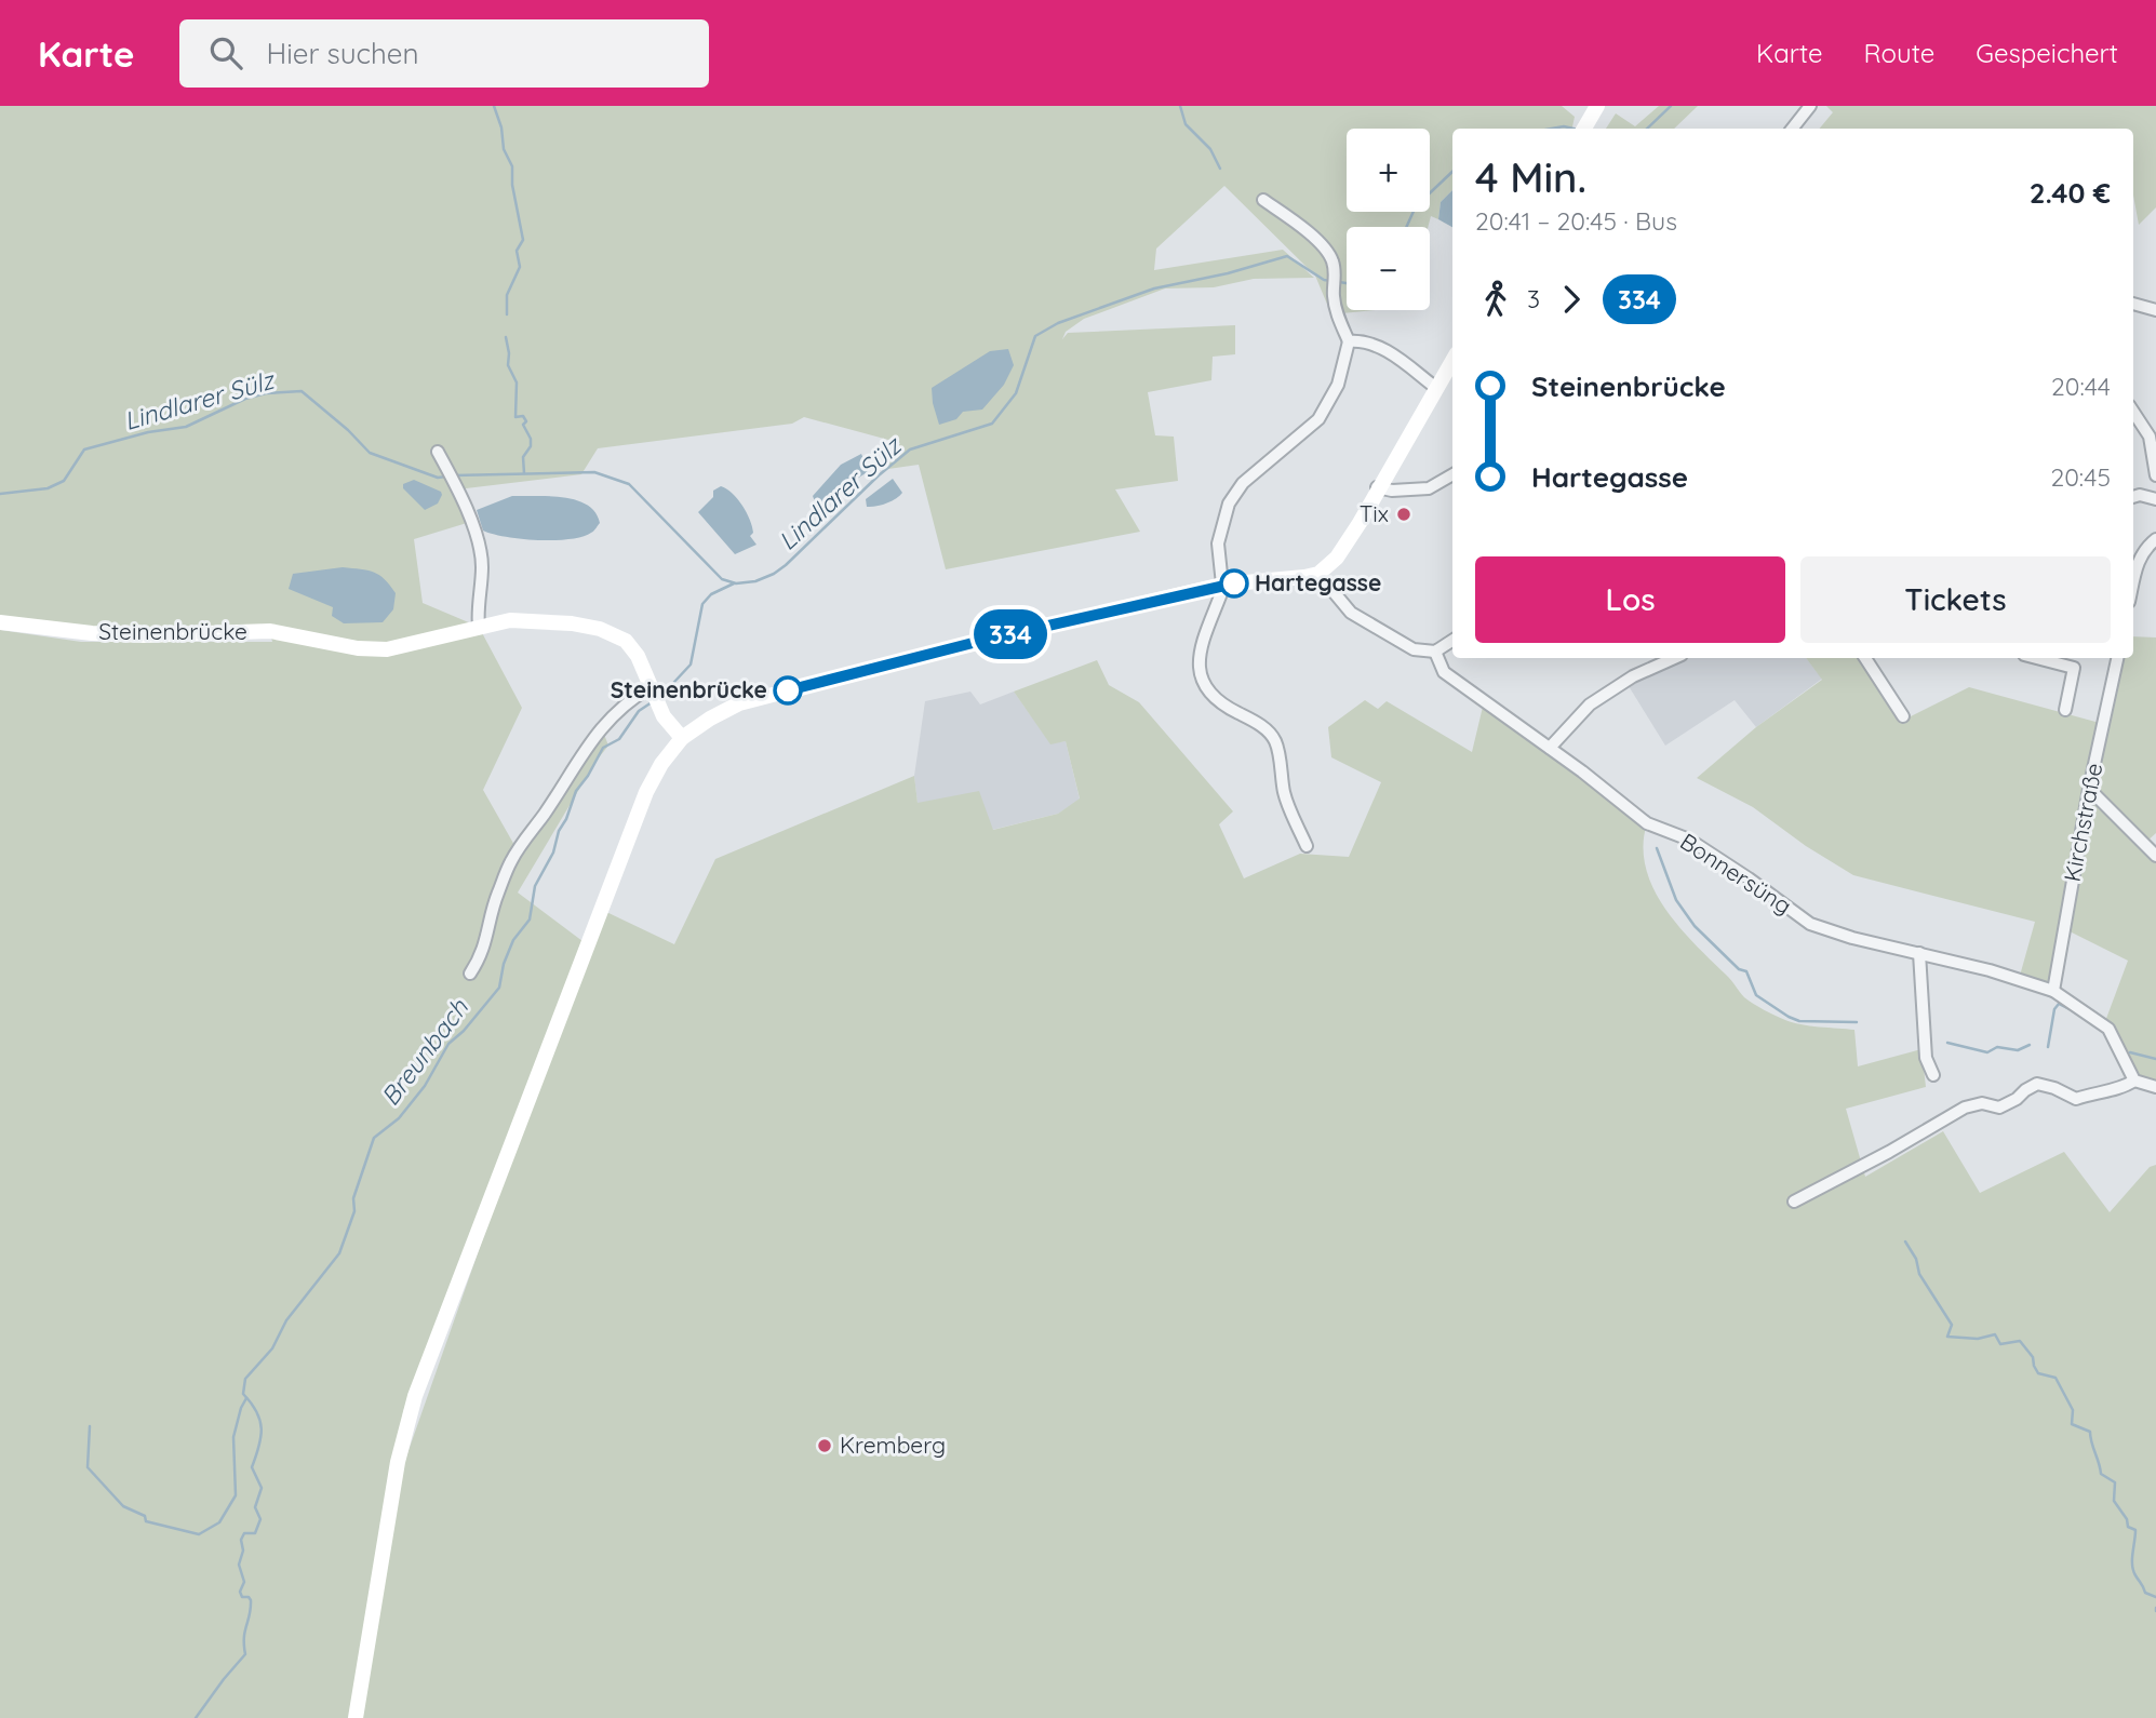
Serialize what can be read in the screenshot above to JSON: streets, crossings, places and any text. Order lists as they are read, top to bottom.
{
  "streets": {
    "main road": ["Steinenbrücke"],
    "street": ["Kirchstraße", "Bonnersüng"]
  },
  "crossings": [
    ["Kirchstraße", "Bonnersüng"]
  ],
  "water": ["Lindlarer Sülz", "Breunbach"],
  "places": [
    "Tix",
    "Hartegasse",
    "Steinenbrücke",
    "Kremberg"
  ],
  "lines": ["bus line 334"],
  "page": {
    "header": "Karte",
    "search": "Hier suchen",
    "nav": ["Karte", "Route", "Gespeichert"],
    "on_map": "334",
    "map_buttons": ["+", "−"],
    "heading": ["4 Min.", "20:41 – 20:45 · Bus", "2.40 €"],
    "legs": ["3", "334"],
    "list": [
      {
        "name": "Steinenbrücke",
        "value": "20:44"
      },
      {
        "name": "Hartegasse",
        "value": "20:45"
      }
    ],
    "buttons": ["Los", "Tickets"]
  }
}
